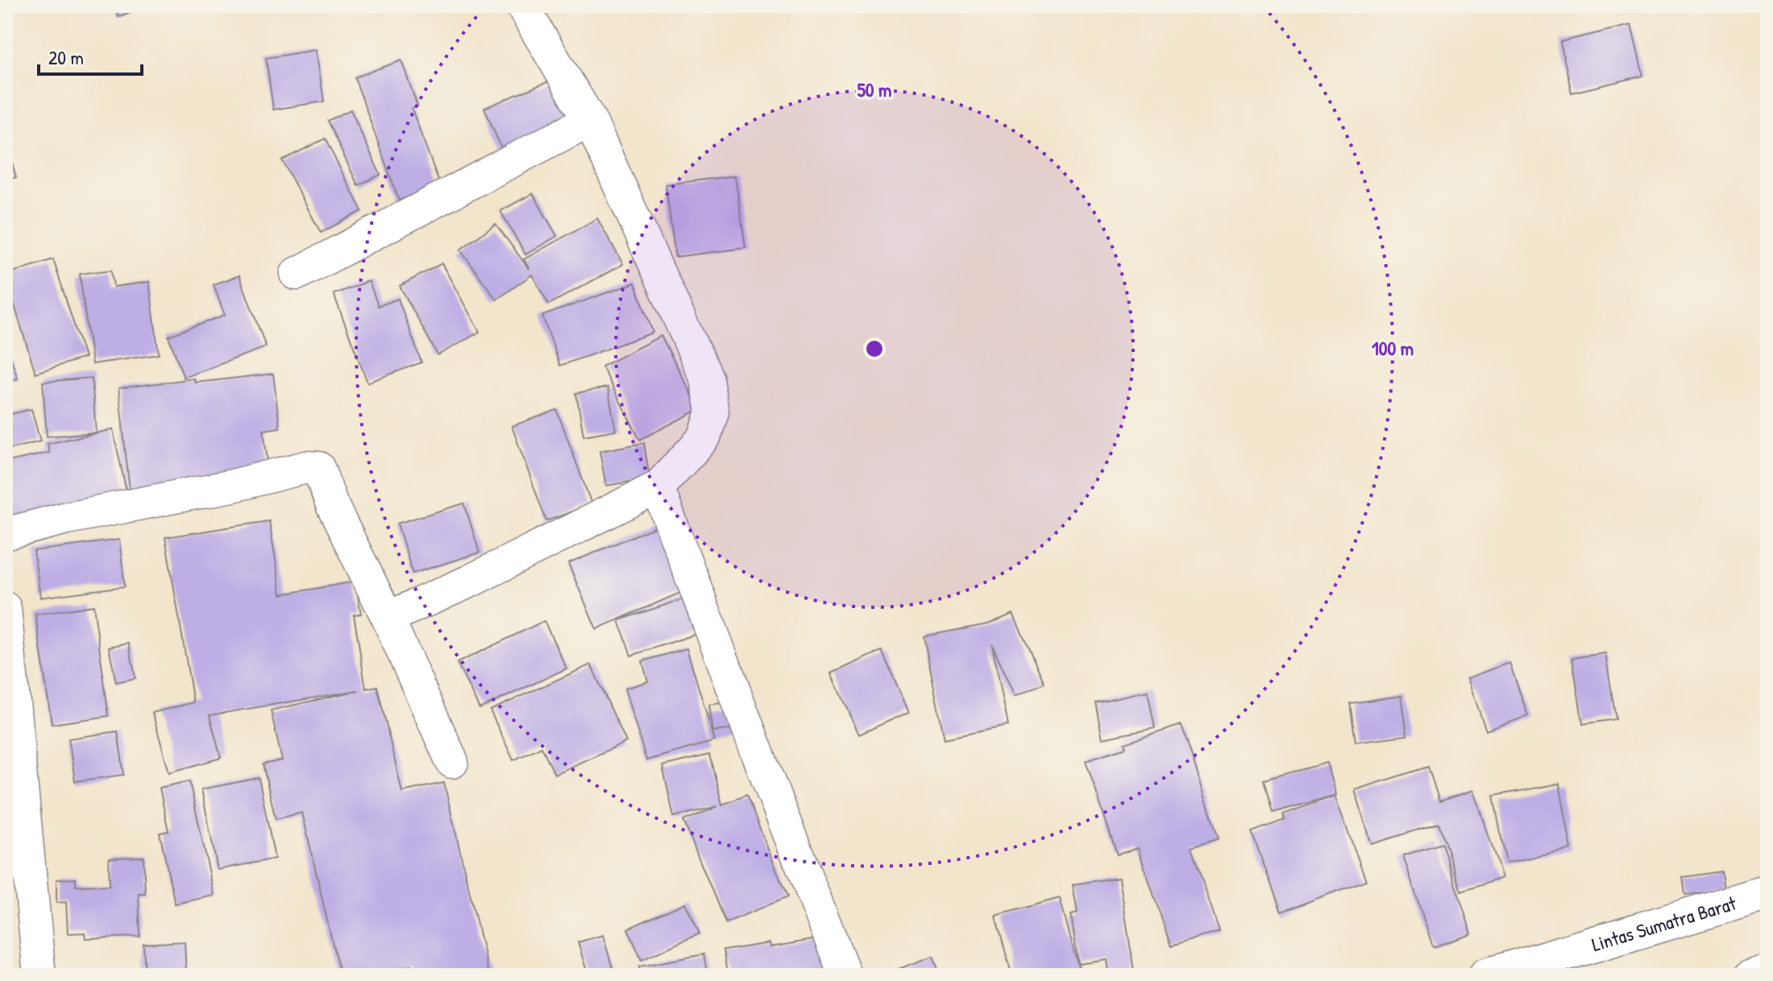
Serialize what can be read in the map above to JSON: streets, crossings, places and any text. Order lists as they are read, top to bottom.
{
  "streets": {
    "highway": ["Lintas Sumatra Barat"]
  },
  "scale_bar": "20 m",
  "rings": ["50 m", "100 m"]
}
